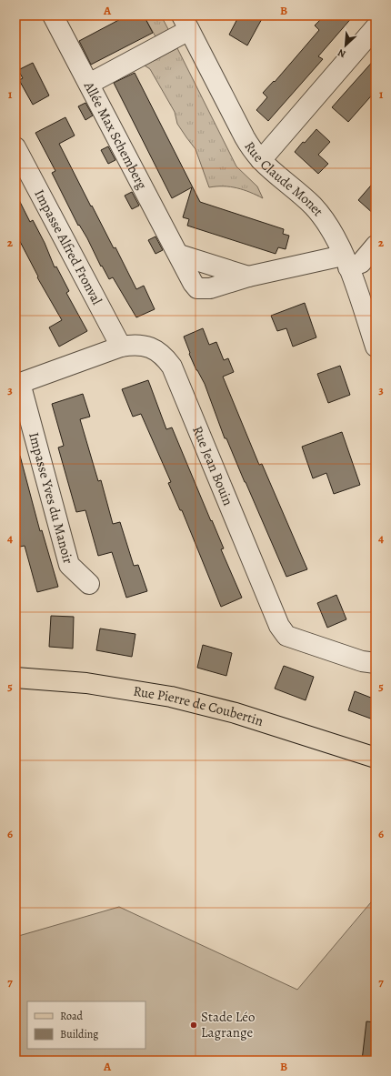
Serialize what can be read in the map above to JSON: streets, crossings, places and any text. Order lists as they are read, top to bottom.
{
  "streets": {
    "main road": ["Rue Pierre de Coubertin"],
    "street": [
      "Allée Max Schemberg",
      "Rue Claude Monet",
      "Impasse Alfred Fronval",
      "Rue Jean Bouin",
      "Impasse Yves du Manoir"
    ]
  },
  "crossings": [
    ["Allée Max Schemberg", "Rue Claude Monet"],
    ["Impasse Alfred Fronval", "Rue Jean Bouin"],
    ["Rue Jean Bouin", "Impasse Yves du Manoir"]
  ],
  "places": ["Stade Léo Lagrange"],
  "legend": ["Road", "Building"],
  "north": "bottom left",
  "grid": {
    "columns": ["A", "B"],
    "rows": [
      "1",
      "2",
      "3",
      "4",
      "5",
      "6",
      "7"
    ]
  }
}
